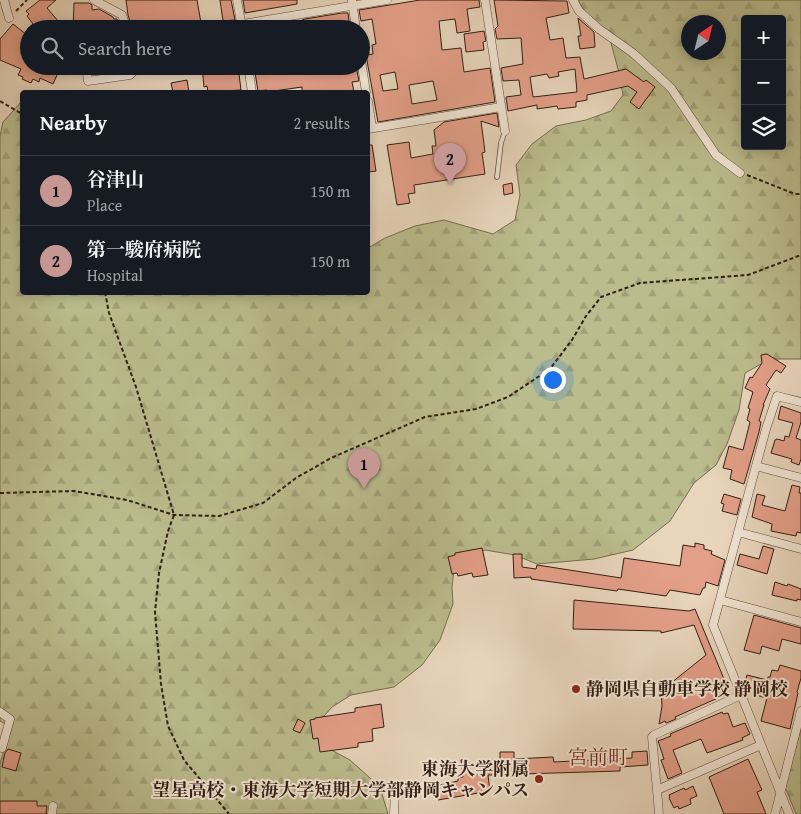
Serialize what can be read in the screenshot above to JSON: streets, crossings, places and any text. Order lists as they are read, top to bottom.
{
  "districts": ["宮前町"],
  "places": ["静岡県自動車学校 静岡校", "東海大学附属 望星高校・東海大学短期大学部静岡キャンパス"],
  "north": "top right",
  "page": {
    "map_buttons": ["+", "−"],
    "search": "Search here",
    "heading": ["Nearby", "2 results"],
    "pins": ["2", "1"],
    "list": [
      {
        "mark": "1",
        "name": "谷津山",
        "note": "Place",
        "value": "150 m"
      },
      {
        "mark": "2",
        "name": "第一駿府病院",
        "note": "Hospital",
        "value": "150 m"
      }
    ]
  }
}
